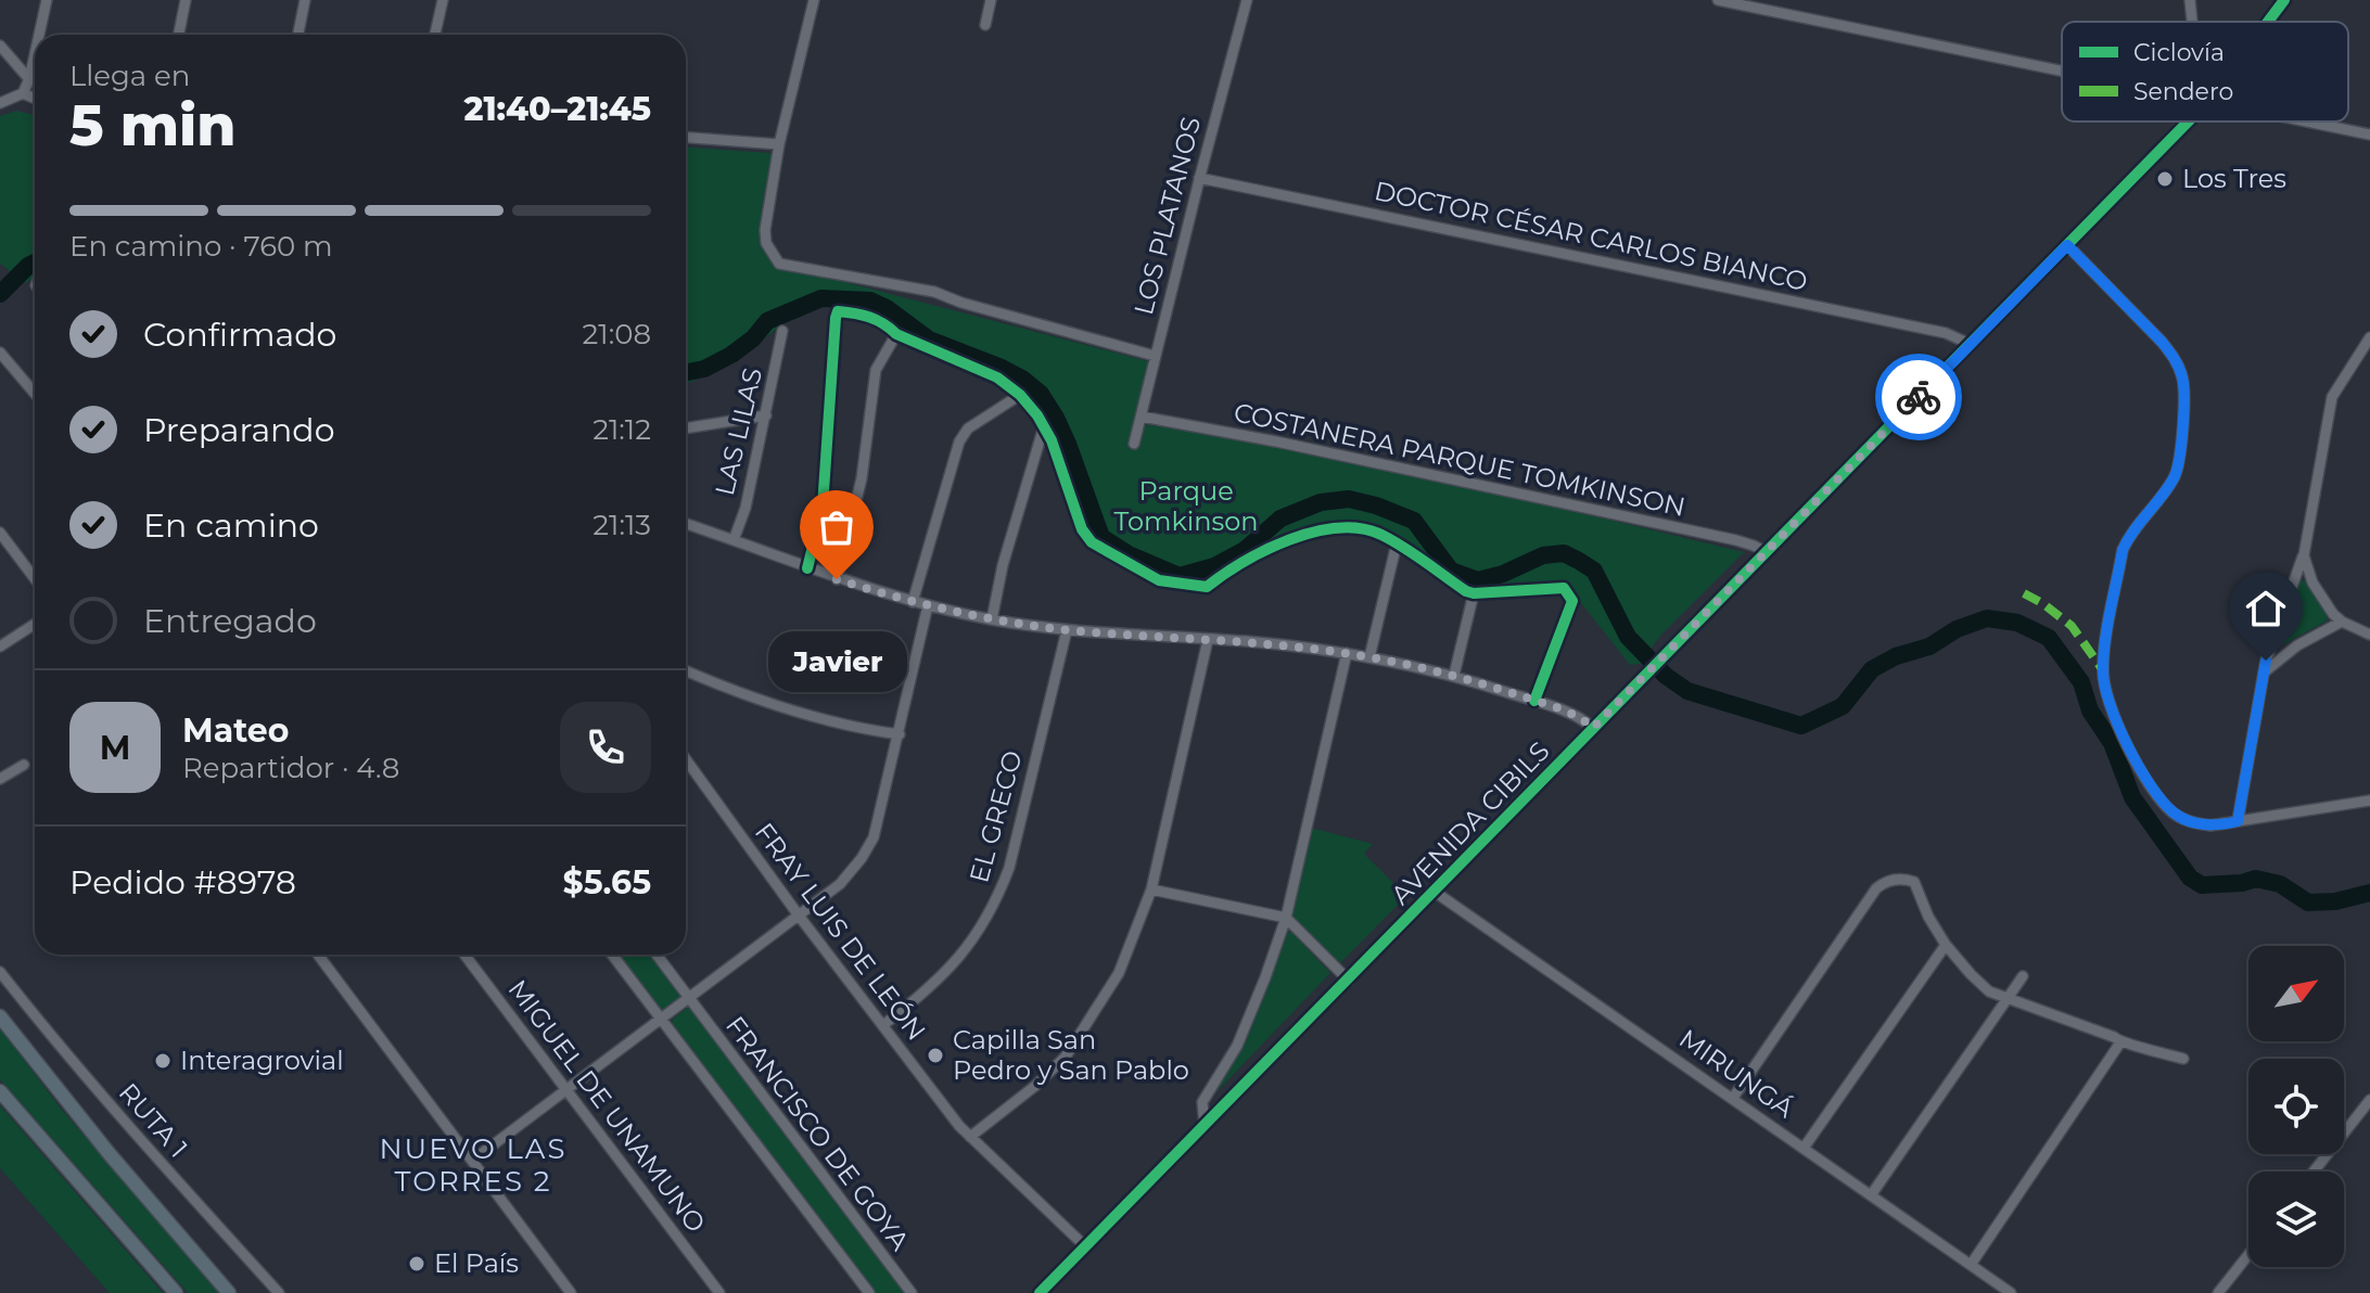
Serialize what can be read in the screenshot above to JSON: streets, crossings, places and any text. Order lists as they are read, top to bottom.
{
  "streets": {
    "street": [
      "LOS PLATANOS",
      "DOCTOR CÉSAR CARLOS BIANCO",
      "LAS LILAS",
      "COSTANERA PARQUE TOMKINSON",
      "EL GRECO",
      "AVENIDA CIBILS",
      "FRAY LUIS DE LEÓN",
      "MIRUNGÁ",
      "MIGUEL DE UNAMUNO",
      "RUTA 1",
      "FRANCISCO DE GOYA"
    ]
  },
  "crossings": [
    ["LOS PLATANOS", "DOCTOR CÉSAR CARLOS BIANCO"],
    ["LOS PLATANOS", "COSTANERA PARQUE TOMKINSON"],
    ["DOCTOR CÉSAR CARLOS BIANCO", "AVENIDA CIBILS"],
    ["COSTANERA PARQUE TOMKINSON", "AVENIDA CIBILS"],
    ["EL GRECO", "FRAY LUIS DE LEÓN"],
    ["AVENIDA CIBILS", "FRAY LUIS DE LEÓN"],
    ["AVENIDA CIBILS", "MIRUNGÁ"]
  ],
  "districts": ["NUEVO LAS TORRES 2"],
  "parks": ["Parque Tomkinson"],
  "places": [
    "Los Tres",
    "Javier",
    "Capilla San Pedro y San Pablo",
    "Interagrovial",
    "El País"
  ],
  "legend": ["Ciclovía", "Sendero"],
  "north": "top right",
  "page": {
    "heading": ["5 min", "Llega en", "21:40–21:45"],
    "panel": [
      "Mateo",
      "Repartidor · 4.8",
      "Pedido #8978",
      "$5.65"
    ],
    "bar": "En camino · 760 m",
    "list": [
      ["Confirmado", "21:08"],
      ["Preparando", "21:12"],
      ["En camino", "21:13"],
      "Entregado"
    ],
    "bubble": "Javier",
    "round": "M"
  }
}
